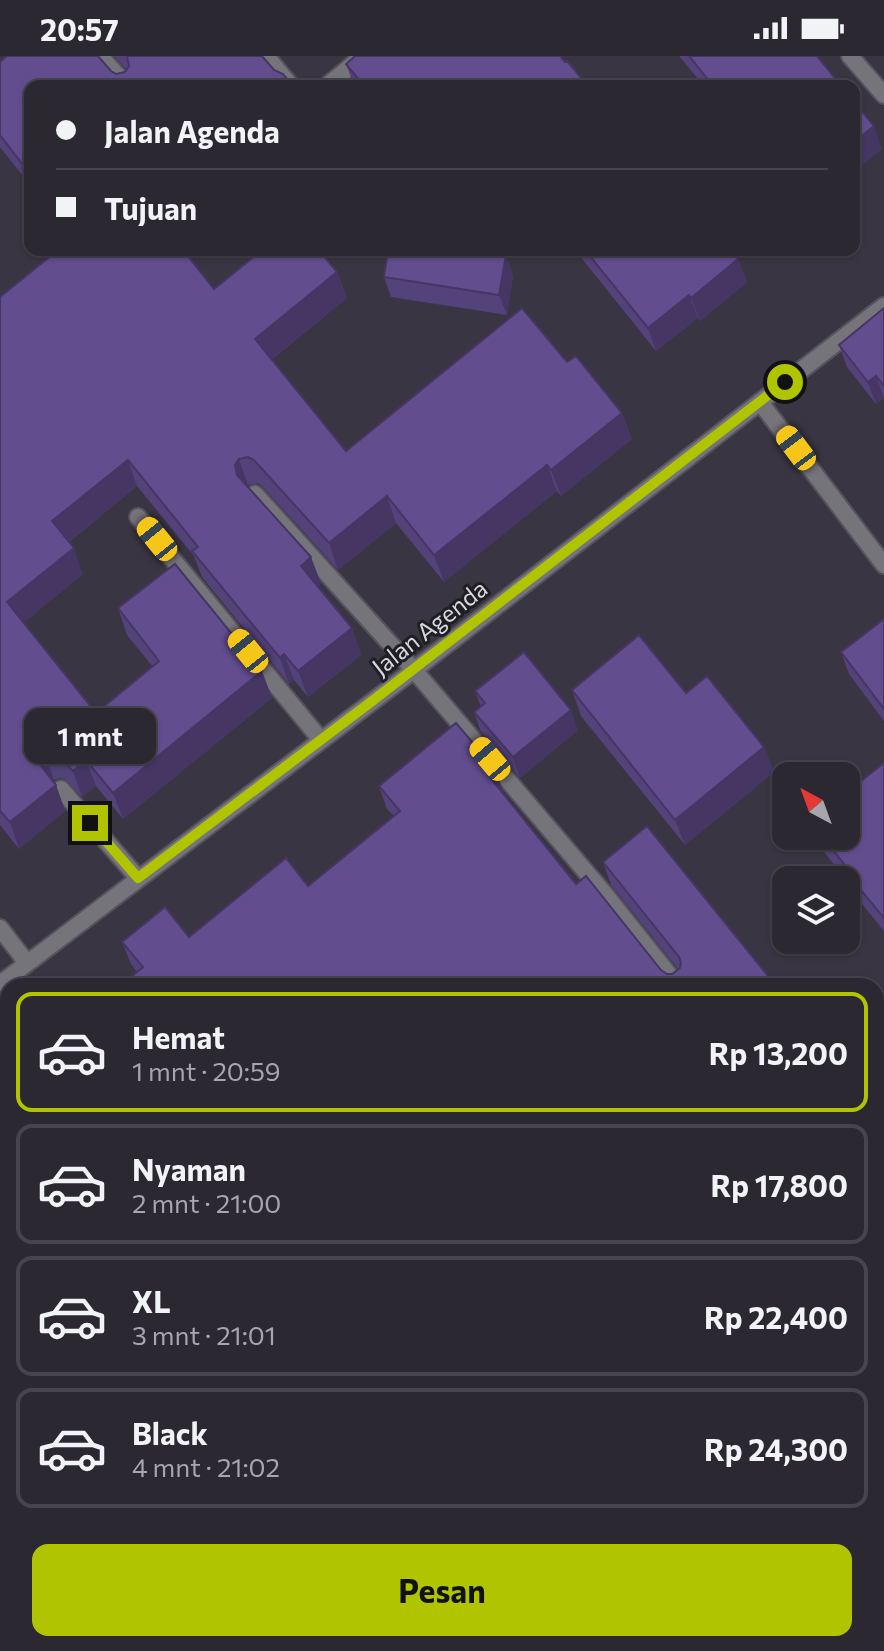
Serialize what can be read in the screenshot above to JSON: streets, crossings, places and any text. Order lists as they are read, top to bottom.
{
  "streets": {
    "street": ["Jalan Agenda"]
  },
  "north": "top left",
  "page": {
    "status": "20:57",
    "banner": ["Jalan Agenda", "Tujuan"],
    "bubble": "1 mnt",
    "list": [
      {
        "name": "Hemat",
        "note": "1 mnt · 20:59",
        "value": "Rp 13,200"
      },
      {
        "name": "Nyaman",
        "note": "2 mnt · 21:00",
        "value": "Rp 17,800"
      },
      {
        "name": "XL",
        "note": "3 mnt · 21:01",
        "value": "Rp 22,400"
      },
      {
        "name": "Black",
        "note": "4 mnt · 21:02",
        "value": "Rp 24,300"
      }
    ],
    "buttons": "Pesan"
  }
}
